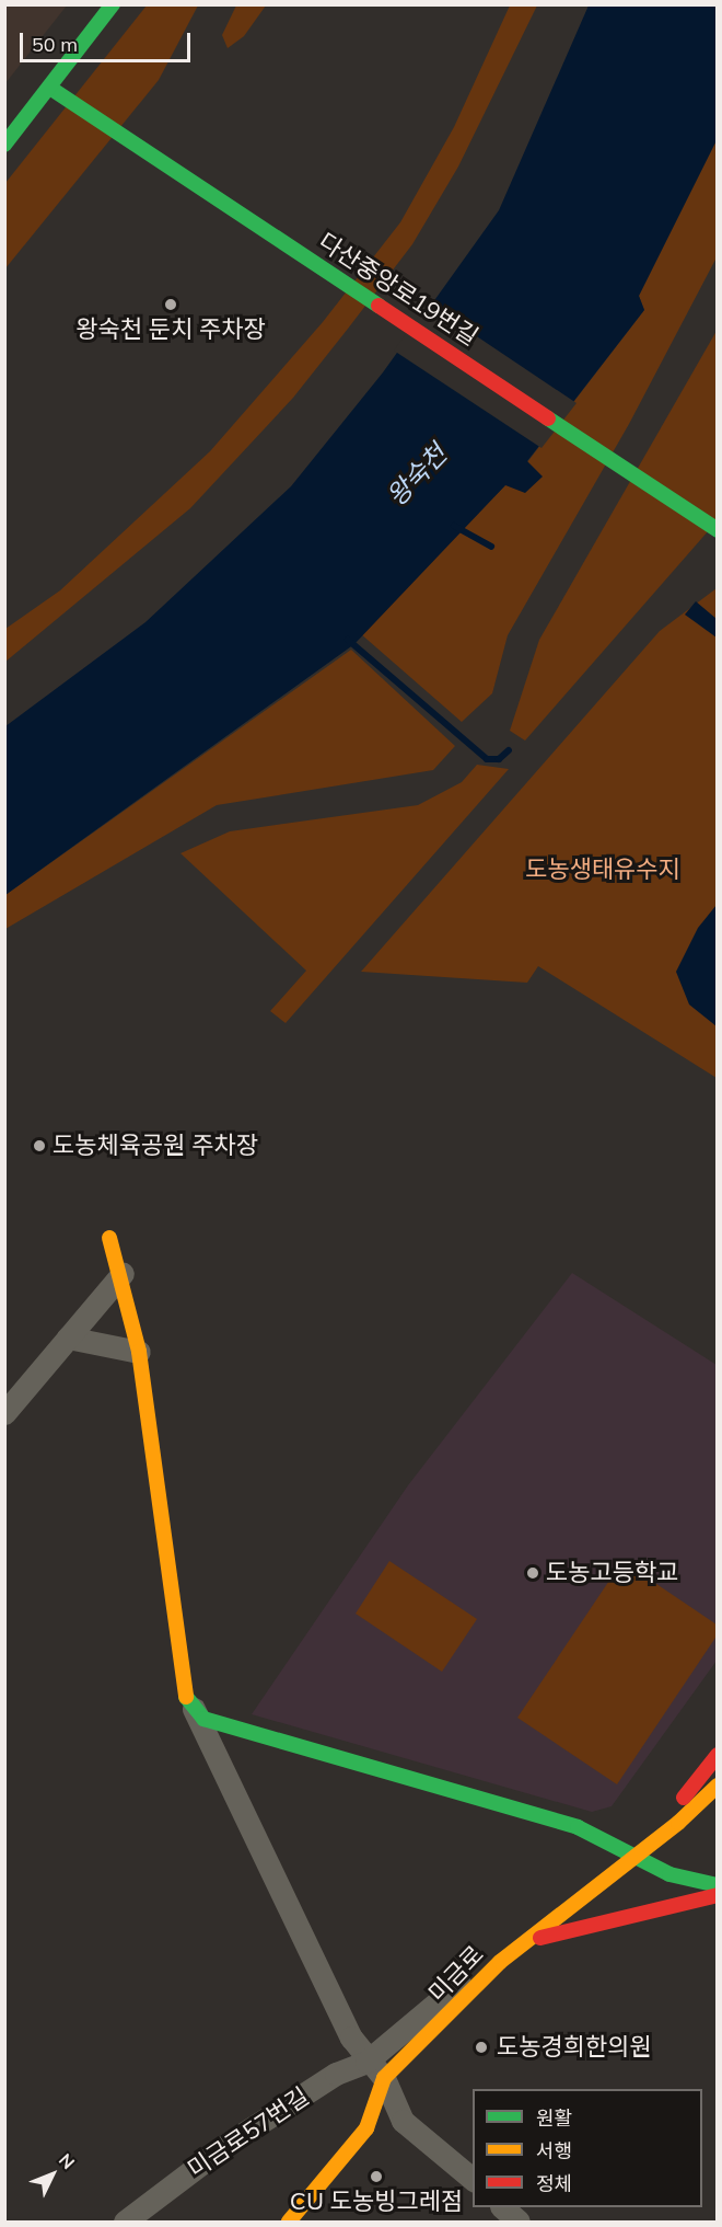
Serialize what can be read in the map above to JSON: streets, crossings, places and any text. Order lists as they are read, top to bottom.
{
  "streets": {
    "street": ["다산중앙로19번길", "미금로", "미금로57번길"]
  },
  "crossings": [
    ["미금로", "미금로57번길"]
  ],
  "water": ["왕숙천"],
  "parks": ["도농생태유수지"],
  "places": [
    "왕숙천 둔치 주차장",
    "도농체육공원 주차장",
    "도농고등학교",
    "도농경희한의원",
    "CU 도농빙그레점"
  ],
  "legend": ["원활", "서행", "정체"],
  "scale_bar": "50 m",
  "north": "top right"
}
